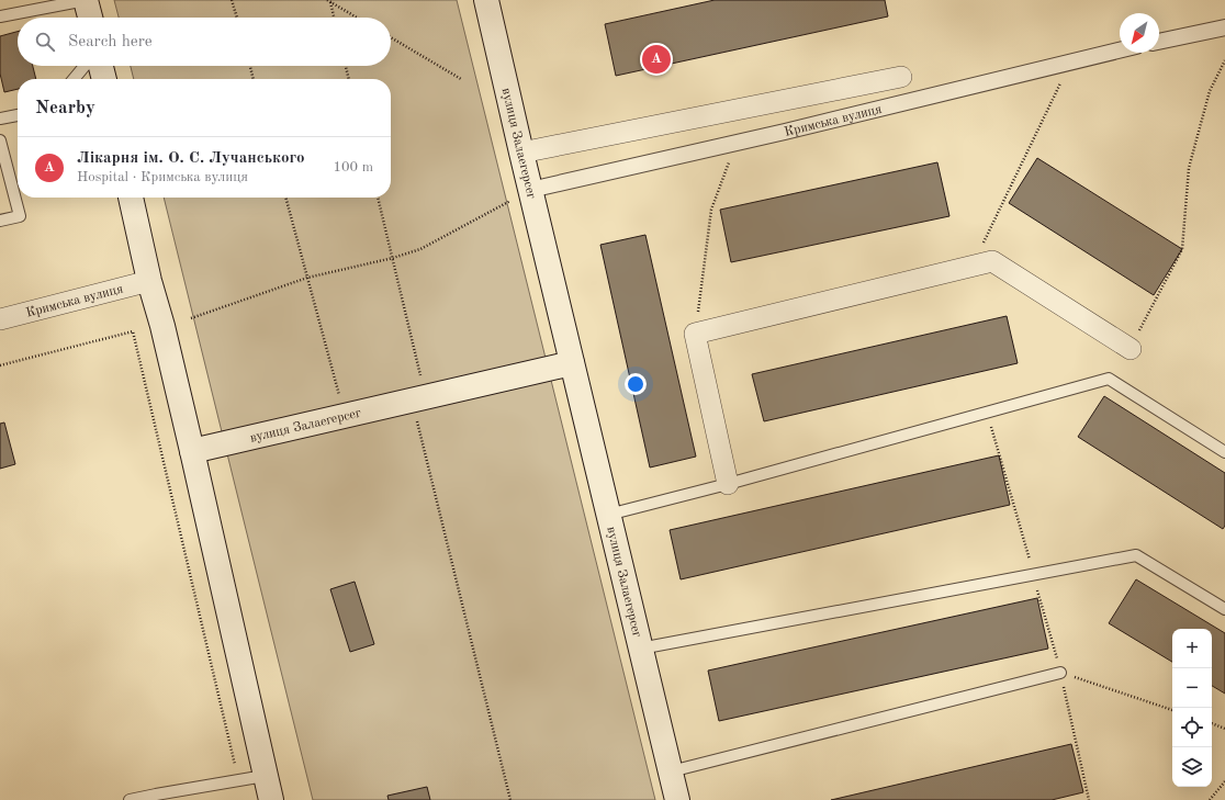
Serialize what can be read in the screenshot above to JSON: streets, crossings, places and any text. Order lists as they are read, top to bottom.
{
  "streets": {
    "main road": ["вулиця Залаегерсег"],
    "street": ["Кримська вулиця"]
  },
  "crossings": [
    ["Кримська вулиця", "вулиця Залаегерсег"]
  ],
  "north": "bottom left",
  "page": {
    "search": "Search here",
    "pins": "A",
    "heading": "Nearby",
    "list": [
      {
        "mark": "A",
        "name": "Лікарня ім. О. С. Лучанського",
        "note": "Hospital · Кримська вулиця",
        "value": "100 m"
      }
    ],
    "map_buttons": ["+", "−"]
  }
}
